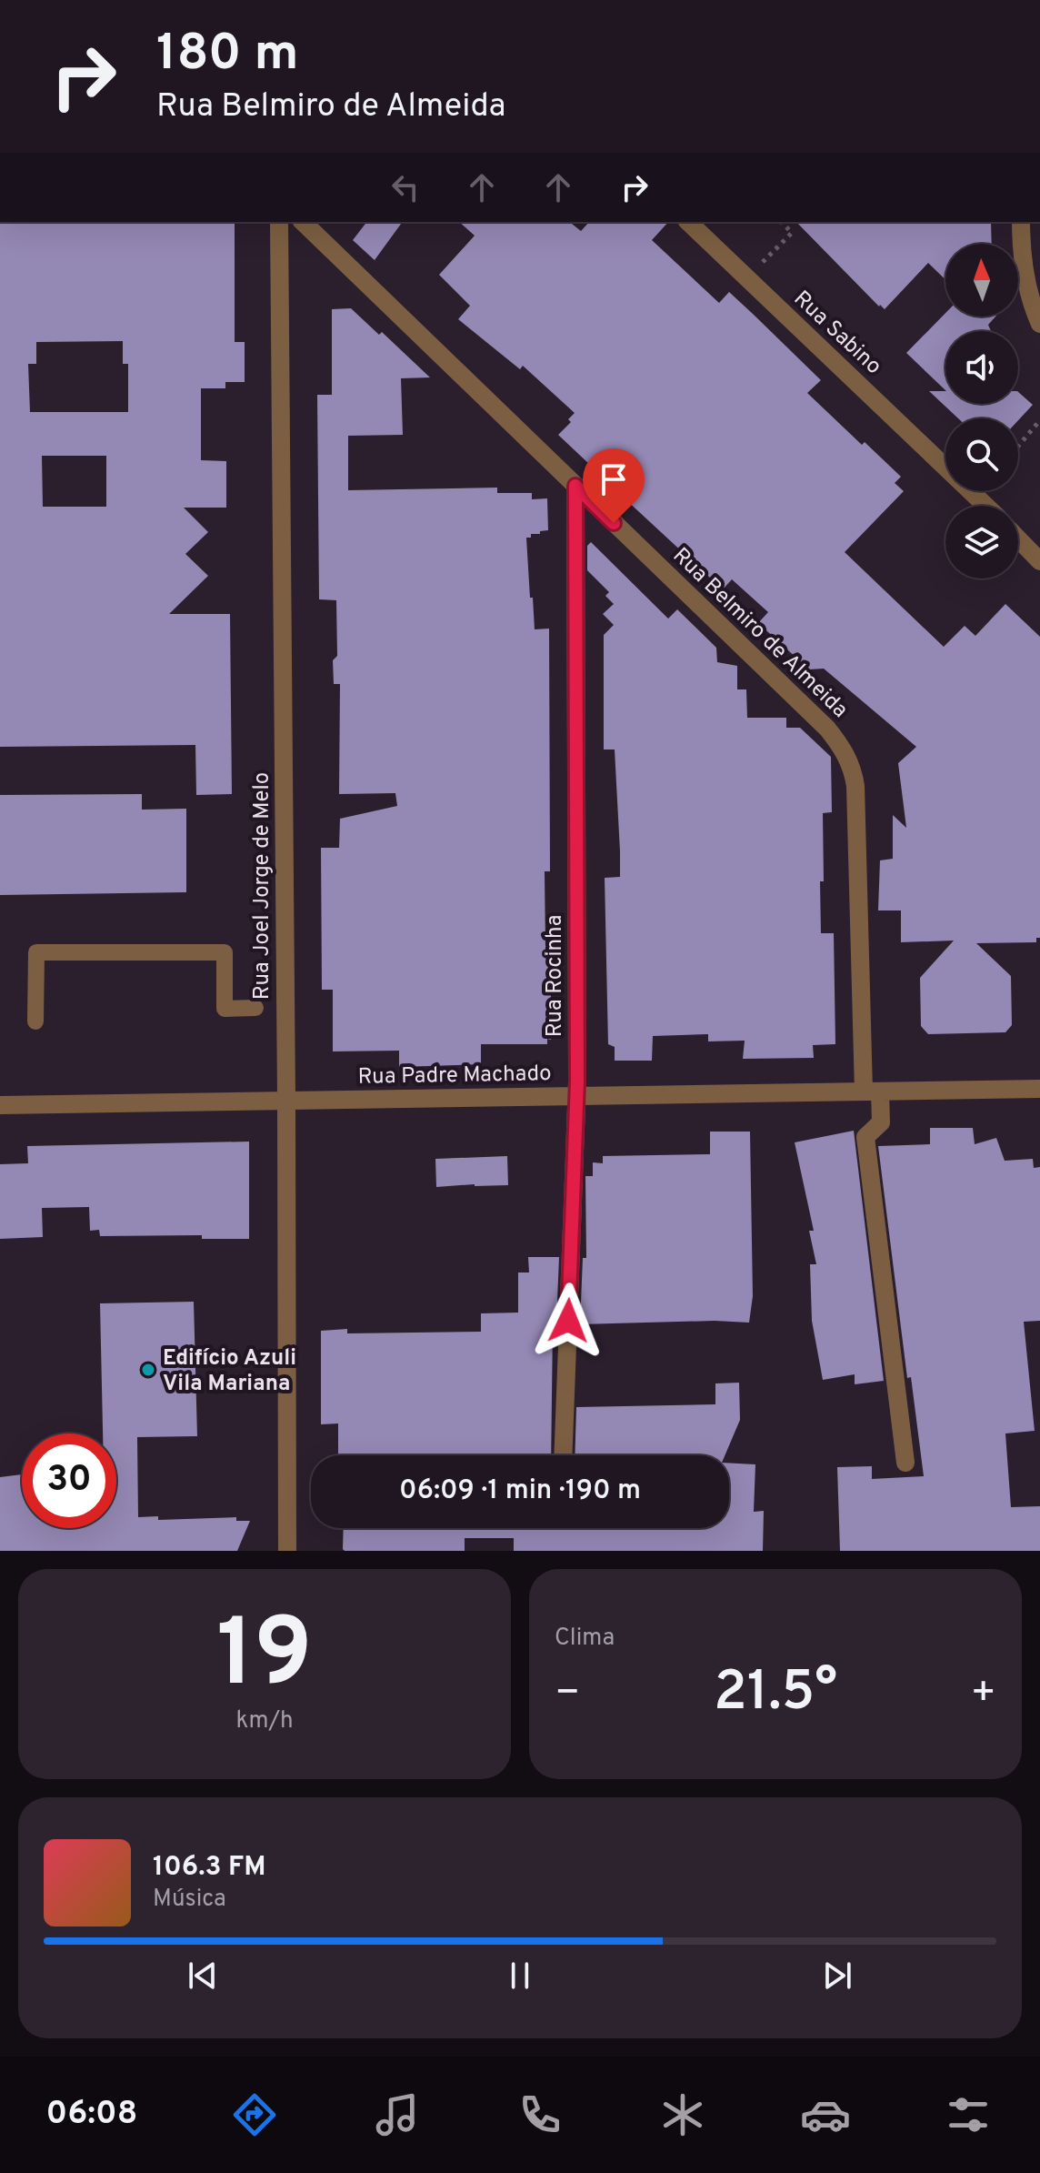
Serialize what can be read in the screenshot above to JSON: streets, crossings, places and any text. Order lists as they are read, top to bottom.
{
  "streets": {
    "street": [
      "Rua Sabino",
      "Rua Belmiro de Almeida",
      "Rua Joel Jorge de Melo",
      "Rua Rocinha",
      "Rua Padre Machado"
    ]
  },
  "crossings": [
    ["Rua Belmiro de Almeida", "Rua Rocinha"],
    ["Rua Belmiro de Almeida", "Rua Padre Machado"],
    ["Rua Joel Jorge de Melo", "Rua Padre Machado"],
    ["Rua Rocinha", "Rua Padre Machado"]
  ],
  "places": ["Edifício Azuli Vila Mariana"],
  "north": "top",
  "page": {
    "turn": ["180 m", "Rua Belmiro de Almeida"],
    "limit": "30",
    "trip": "06:09 · 1 min · 190 m",
    "tile": [
      ["19", "km/h"],
      "Clima"
    ],
    "heat": ["−", "21.5°", "+"],
    "song": ["106.3 FM", "Música"],
    "tabs": "06:08"
  }
}
